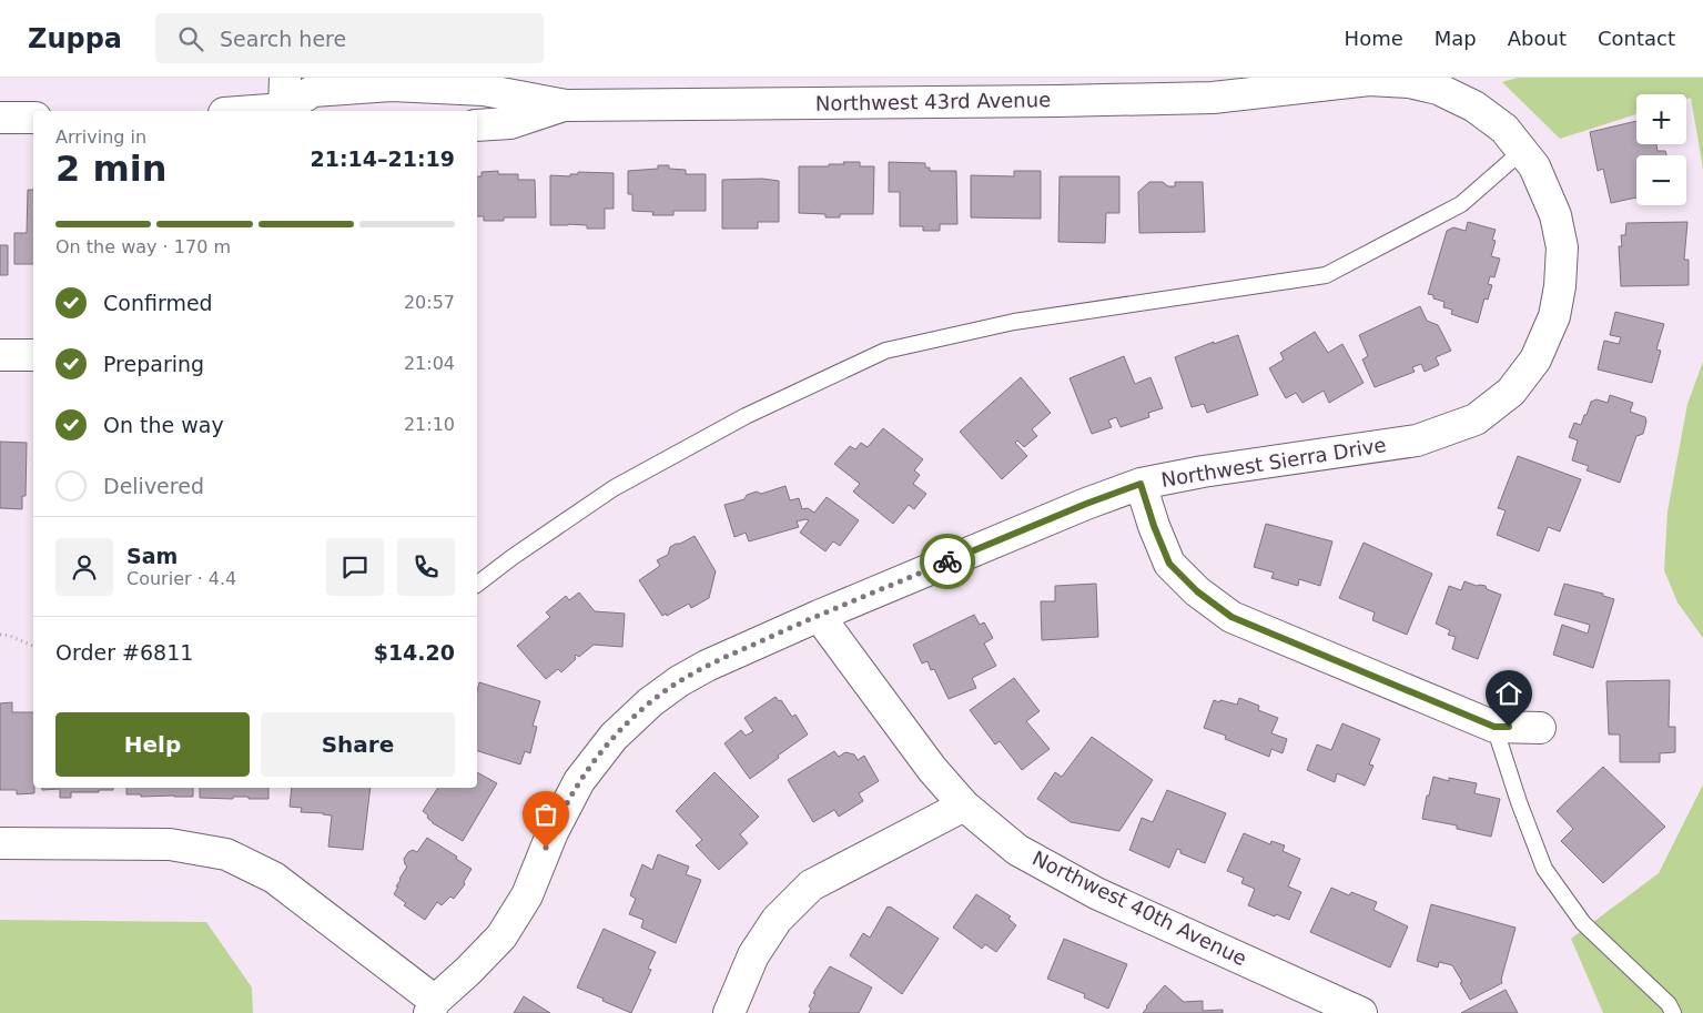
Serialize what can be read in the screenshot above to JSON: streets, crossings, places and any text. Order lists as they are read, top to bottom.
{
  "streets": {
    "street": ["Northwest 43rd Avenue", "Northwest Sierra Drive", "Northwest 40th Avenue"]
  },
  "crossings": [
    ["Northwest 43rd Avenue", "Northwest Sierra Drive"],
    ["Northwest Sierra Drive", "Northwest 40th Avenue"]
  ],
  "page": {
    "header": "Zuppa",
    "search": "Search here",
    "nav": [
      "Home",
      "Map",
      "About",
      "Contact"
    ],
    "map_buttons": ["+", "−"],
    "heading": ["2 min", "Arriving in", "21:14–21:19"],
    "panel": [
      "Sam",
      "Courier · 4.4",
      "Order #6811",
      "$14.20"
    ],
    "bar": "On the way · 170 m",
    "list": [
      ["Confirmed", "20:57"],
      ["Preparing", "21:04"],
      ["On the way", "21:10"],
      "Delivered"
    ],
    "buttons": ["Help", "Share"]
  }
}
